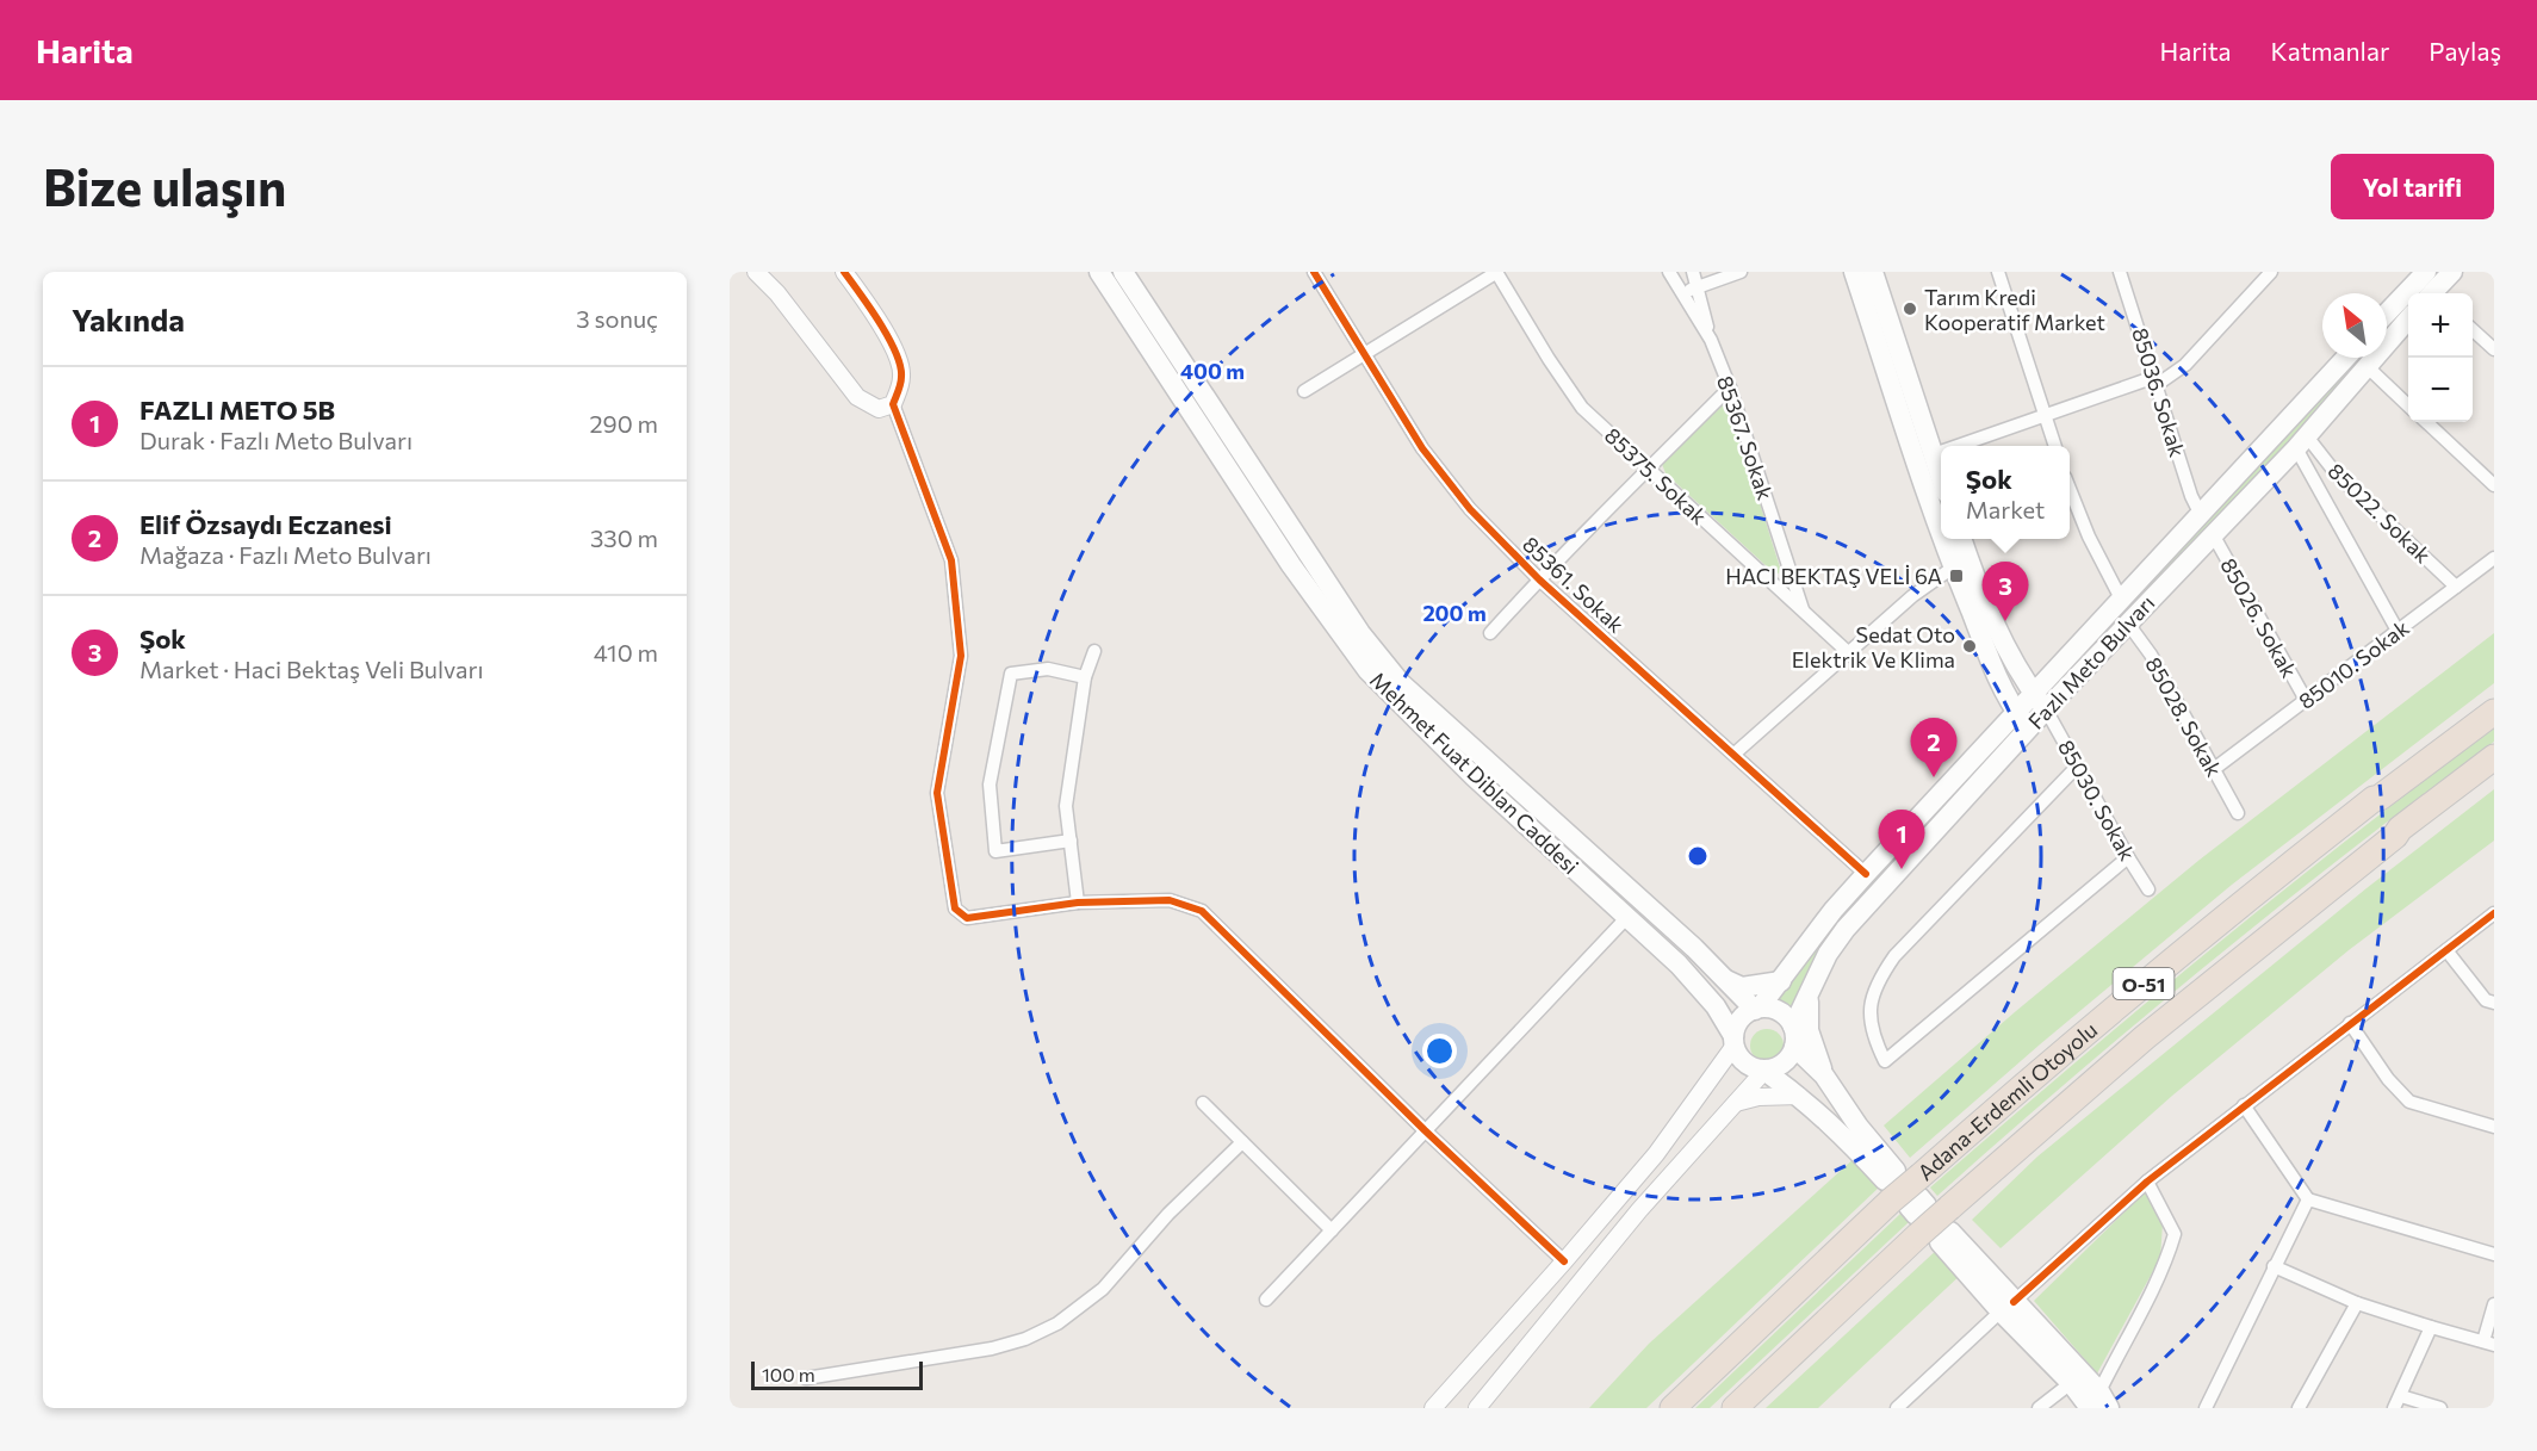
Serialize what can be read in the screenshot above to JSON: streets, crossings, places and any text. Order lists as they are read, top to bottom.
{
  "streets": {
    "highway": ["O-51", "Adana-Erdemli Otoyolu"],
    "main road": ["Fazlı Meto Bulvarı", "Mehmet Fuat Diblan Caddesi"],
    "street": [
      "85036. Sokak",
      "85367. Sokak",
      "85375. Sokak",
      "85022. Sokak",
      "85361. Sokak",
      "85026. Sokak",
      "85010. Sokak",
      "85028. Sokak",
      "85030. Sokak"
    ]
  },
  "crossings": [
    ["85036. Sokak", "Fazlı Meto Bulvarı"],
    ["85367. Sokak", "85375. Sokak"],
    ["85022. Sokak", "Fazlı Meto Bulvarı"],
    ["85022. Sokak", "85010. Sokak"],
    ["85361. Sokak", "Fazlı Meto Bulvarı"],
    ["85026. Sokak", "Fazlı Meto Bulvarı"],
    ["85026. Sokak", "85010. Sokak"],
    ["Fazlı Meto Bulvarı", "85028. Sokak"],
    ["Fazlı Meto Bulvarı", "Mehmet Fuat Diblan Caddesi"],
    ["Fazlı Meto Bulvarı", "85030. Sokak"],
    ["85010. Sokak", "85028. Sokak"]
  ],
  "places": {
    "other": ["Tarım Kredi Kooperatif Market", "Sedat Oto Elektrik Ve Klima"],
    "transit": ["HACI BEKTAŞ VELİ 6A"]
  },
  "scale_bar": "100 m",
  "north": "top left",
  "page": {
    "header": "Harita",
    "nav": ["Harita", "Katmanlar", "Paylaş"],
    "buttons": "Yol tarifi",
    "title": "Bize ulaşın",
    "heading": ["Yakında", "3 sonuç"],
    "map_buttons": ["+", "−"],
    "list": [
      {
        "mark": "1",
        "name": "FAZLI METO 5B",
        "note": "Durak · Fazlı Meto Bulvarı",
        "value": "290 m"
      },
      {
        "mark": "2",
        "name": "Elif Özsaydı Eczanesi",
        "note": "Mağaza · Fazlı Meto Bulvarı",
        "value": "330 m"
      },
      {
        "mark": "3",
        "name": "Şok",
        "note": "Market · Haci Bektaş Veli Bulvarı",
        "value": "410 m"
      }
    ],
    "popup": ["Şok", "Market"],
    "pins": ["3", "2", "1"],
    "scale": "100 m"
  },
  "rings": ["400 m", "200 m"]
}
